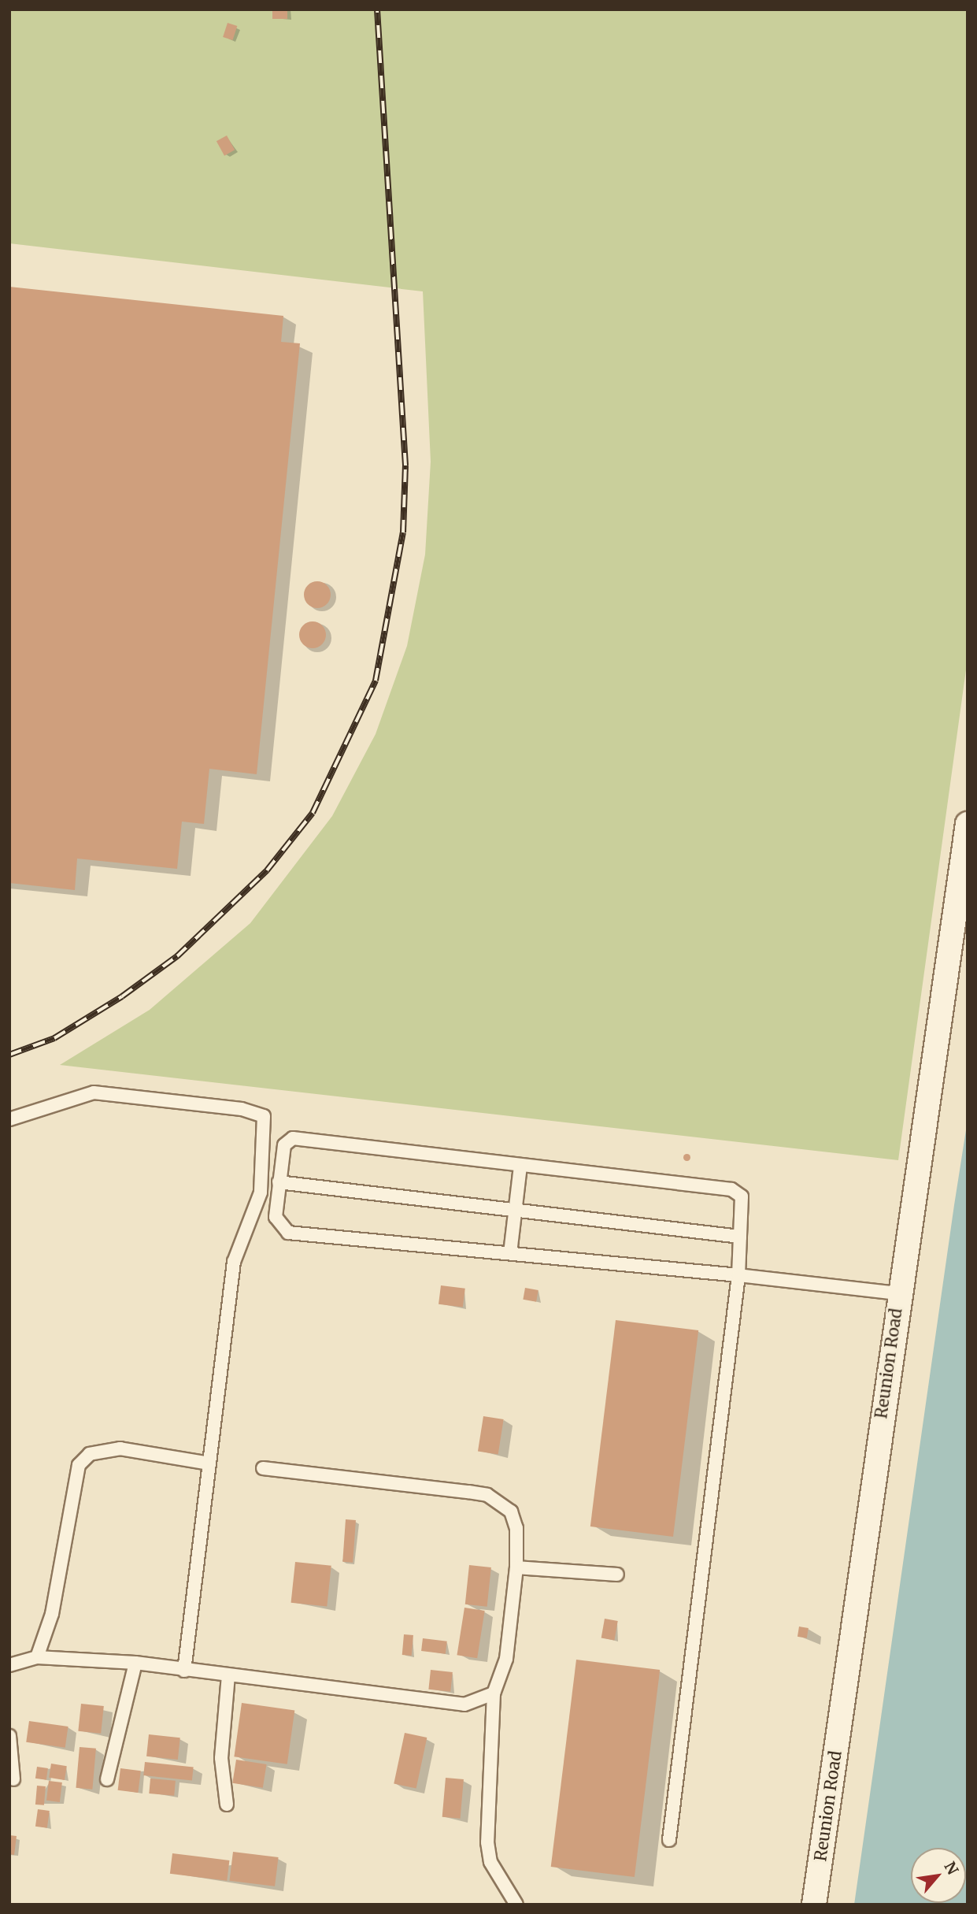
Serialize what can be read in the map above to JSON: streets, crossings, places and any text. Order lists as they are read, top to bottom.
{
  "streets": {
    "street": ["Reunion Road"]
  },
  "north": "top right"
}
